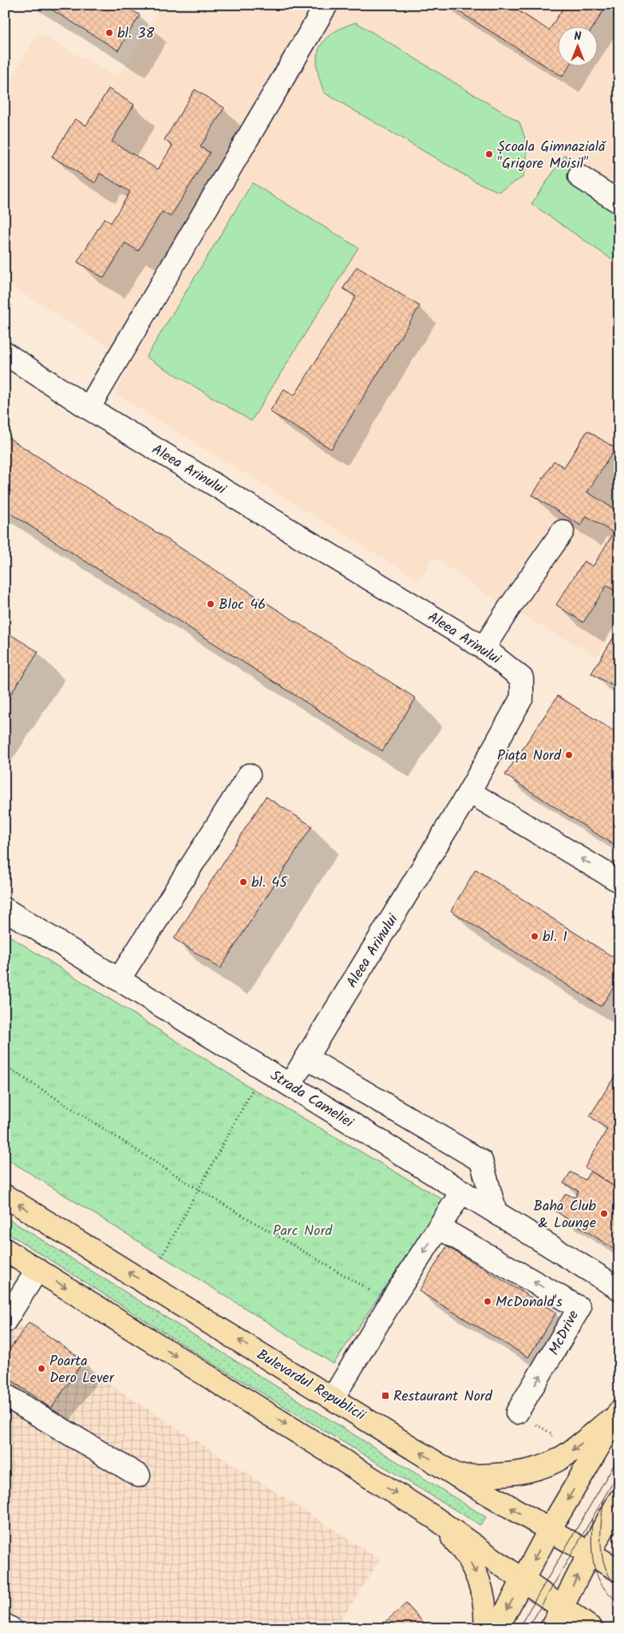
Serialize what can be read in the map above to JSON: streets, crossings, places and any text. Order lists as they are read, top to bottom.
{
  "streets": {
    "main road": ["Bulevardul Republicii"],
    "street": ["Aleea Arinului", "Strada Cameliei", "McDrive"]
  },
  "crossings": [
    ["Aleea Arinului", "Strada Cameliei"]
  ],
  "parks": ["Parc Nord"],
  "places": {
    "other": [
      "bl. 38",
      "Școala Gimnazială \"Grigore Moisil\"",
      "Bloc 46",
      "Piața Nord",
      "bl. 45",
      "bl. 1",
      "Baha Club & Lounge",
      "McDonald's",
      "Poarta Dero Lever"
    ],
    "transit": ["Restaurant Nord"]
  },
  "north": "top"
}
